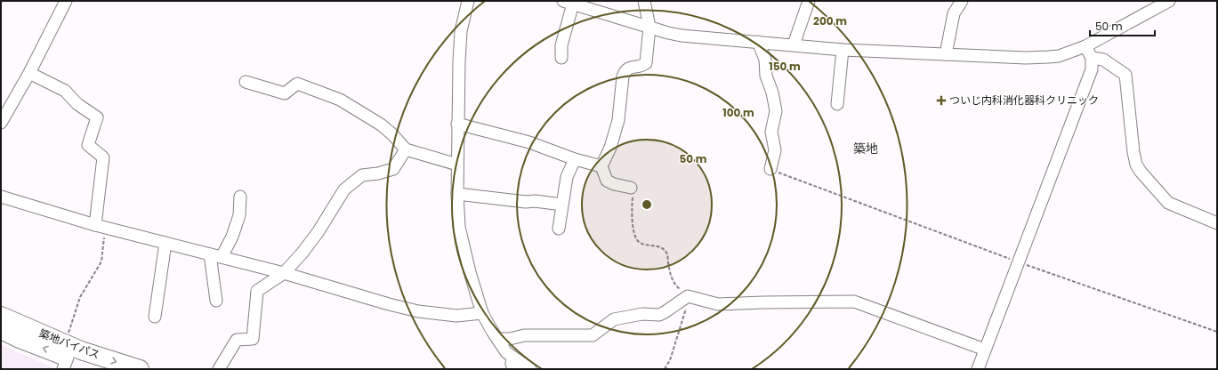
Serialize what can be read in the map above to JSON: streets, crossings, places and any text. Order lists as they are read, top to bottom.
{
  "streets": {
    "highway": ["築地バイパス"]
  },
  "districts": ["築地"],
  "places": {
    "health": ["ついじ内科消化器科クリニック"]
  },
  "scale_bar": "50 m",
  "rings": [
    "200 m",
    "150 m",
    "100 m",
    "50 m"
  ]
}
